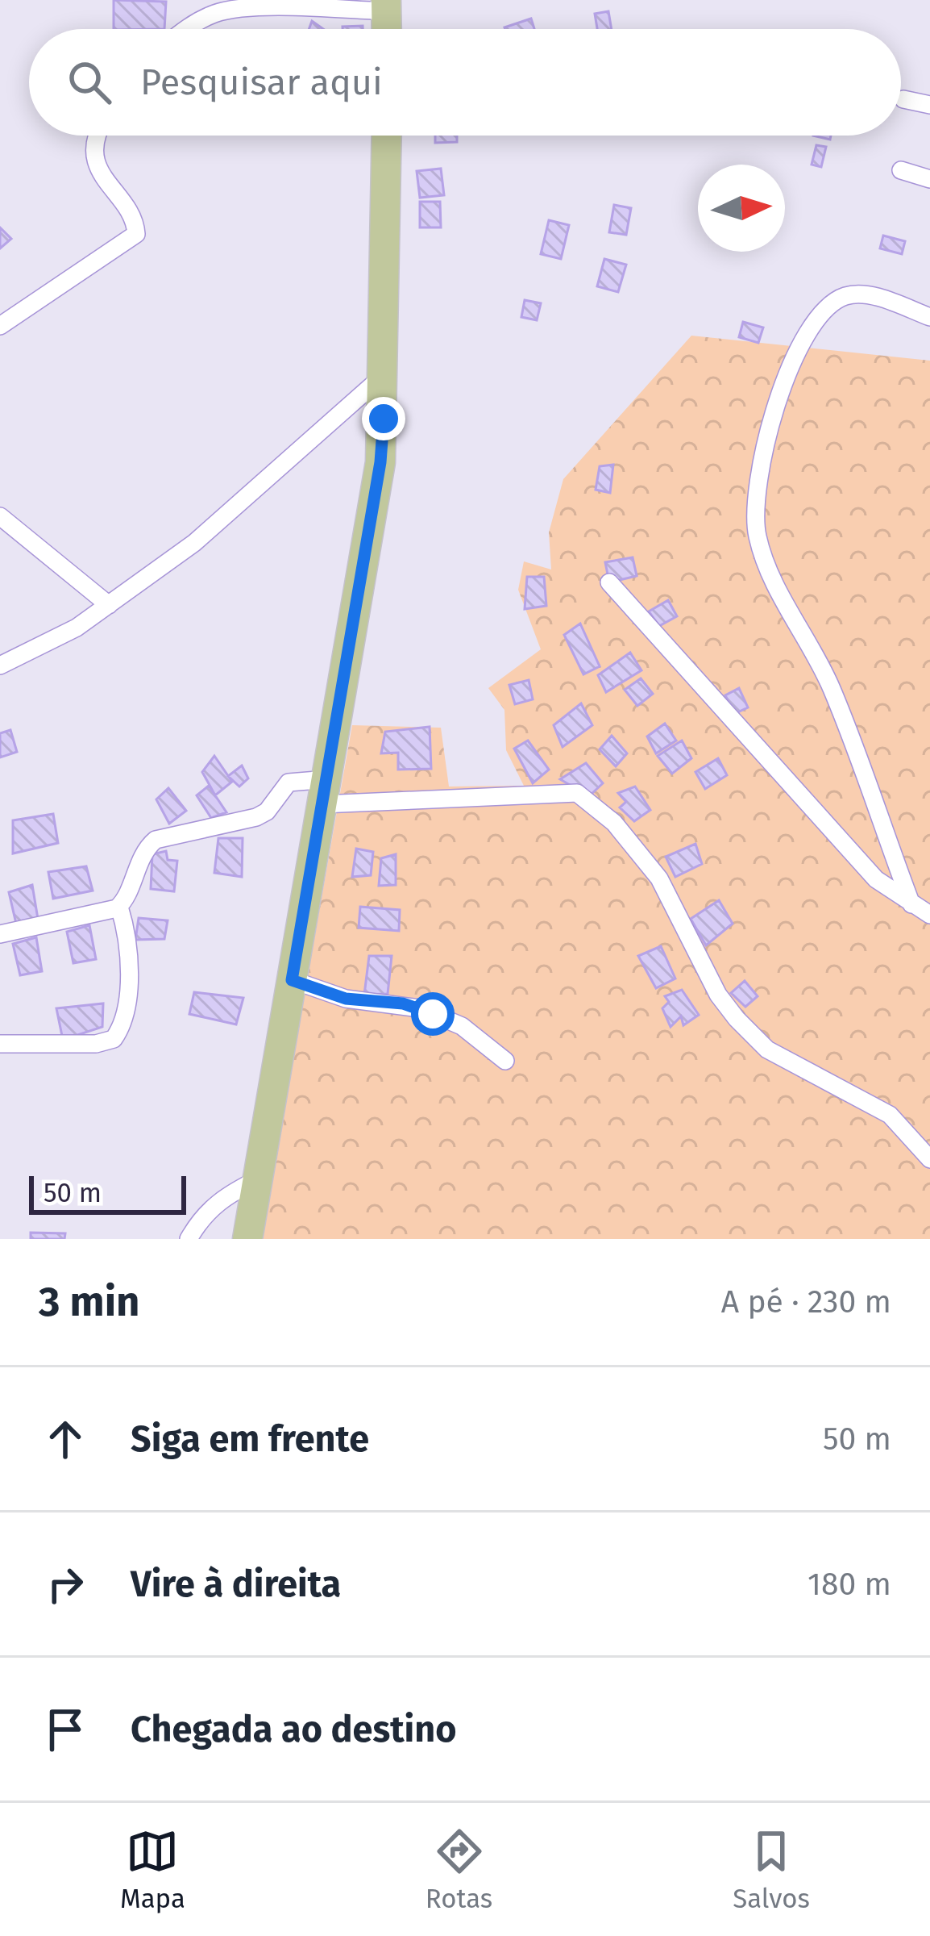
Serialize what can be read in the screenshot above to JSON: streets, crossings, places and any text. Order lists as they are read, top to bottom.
{
  "scale_bar": "50 m",
  "north": "right",
  "page": {
    "search": "Pesquisar aqui",
    "scale": "50 m",
    "heading": ["3 min", "A pé · 230 m"],
    "list": [
      ["Siga em frente", "50 m"],
      ["Vire à direita", "180 m"],
      "Chegada ao destino"
    ],
    "nav": ["Mapa", "Rotas", "Salvos"]
  }
}
